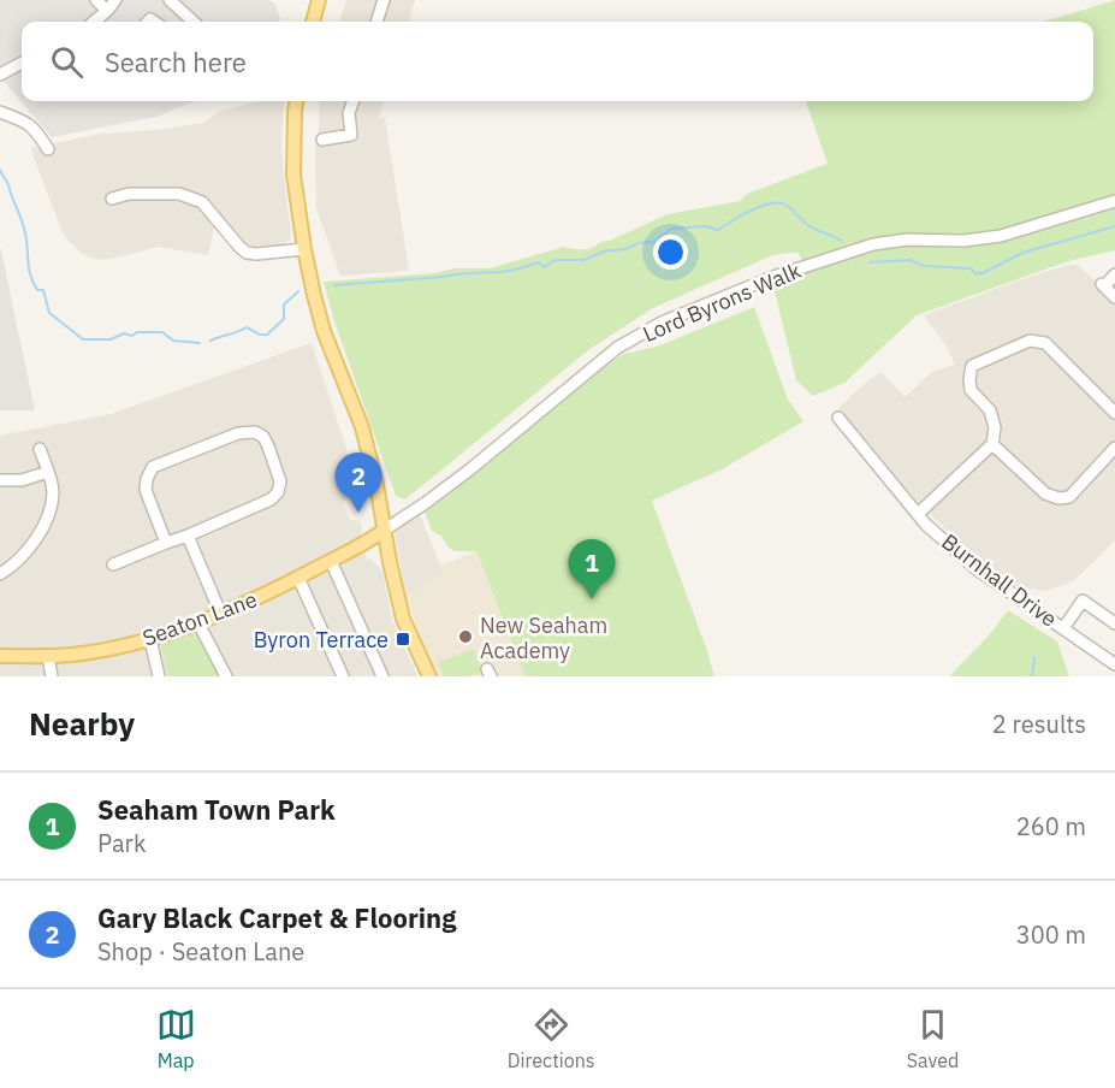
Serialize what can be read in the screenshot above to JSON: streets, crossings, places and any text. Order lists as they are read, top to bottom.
{
  "streets": {
    "main road": ["Seaton Lane"],
    "street": ["Lord Byrons Walk", "Burnhall Drive"]
  },
  "crossings": [
    ["Lord Byrons Walk", "Seaton Lane"]
  ],
  "places": {
    "other": ["New Seaham Academy"],
    "transit": ["Byron Terrace"]
  },
  "page": {
    "search": "Search here",
    "pins": ["2", "1"],
    "heading": ["Nearby", "2 results"],
    "list": [
      {
        "mark": "1",
        "name": "Seaham Town Park",
        "note": "Park",
        "value": "260 m"
      },
      {
        "mark": "2",
        "name": "Gary Black Carpet & Flooring",
        "note": "Shop · Seaton Lane",
        "value": "300 m"
      }
    ],
    "nav": ["Map", "Directions", "Saved"]
  }
}
